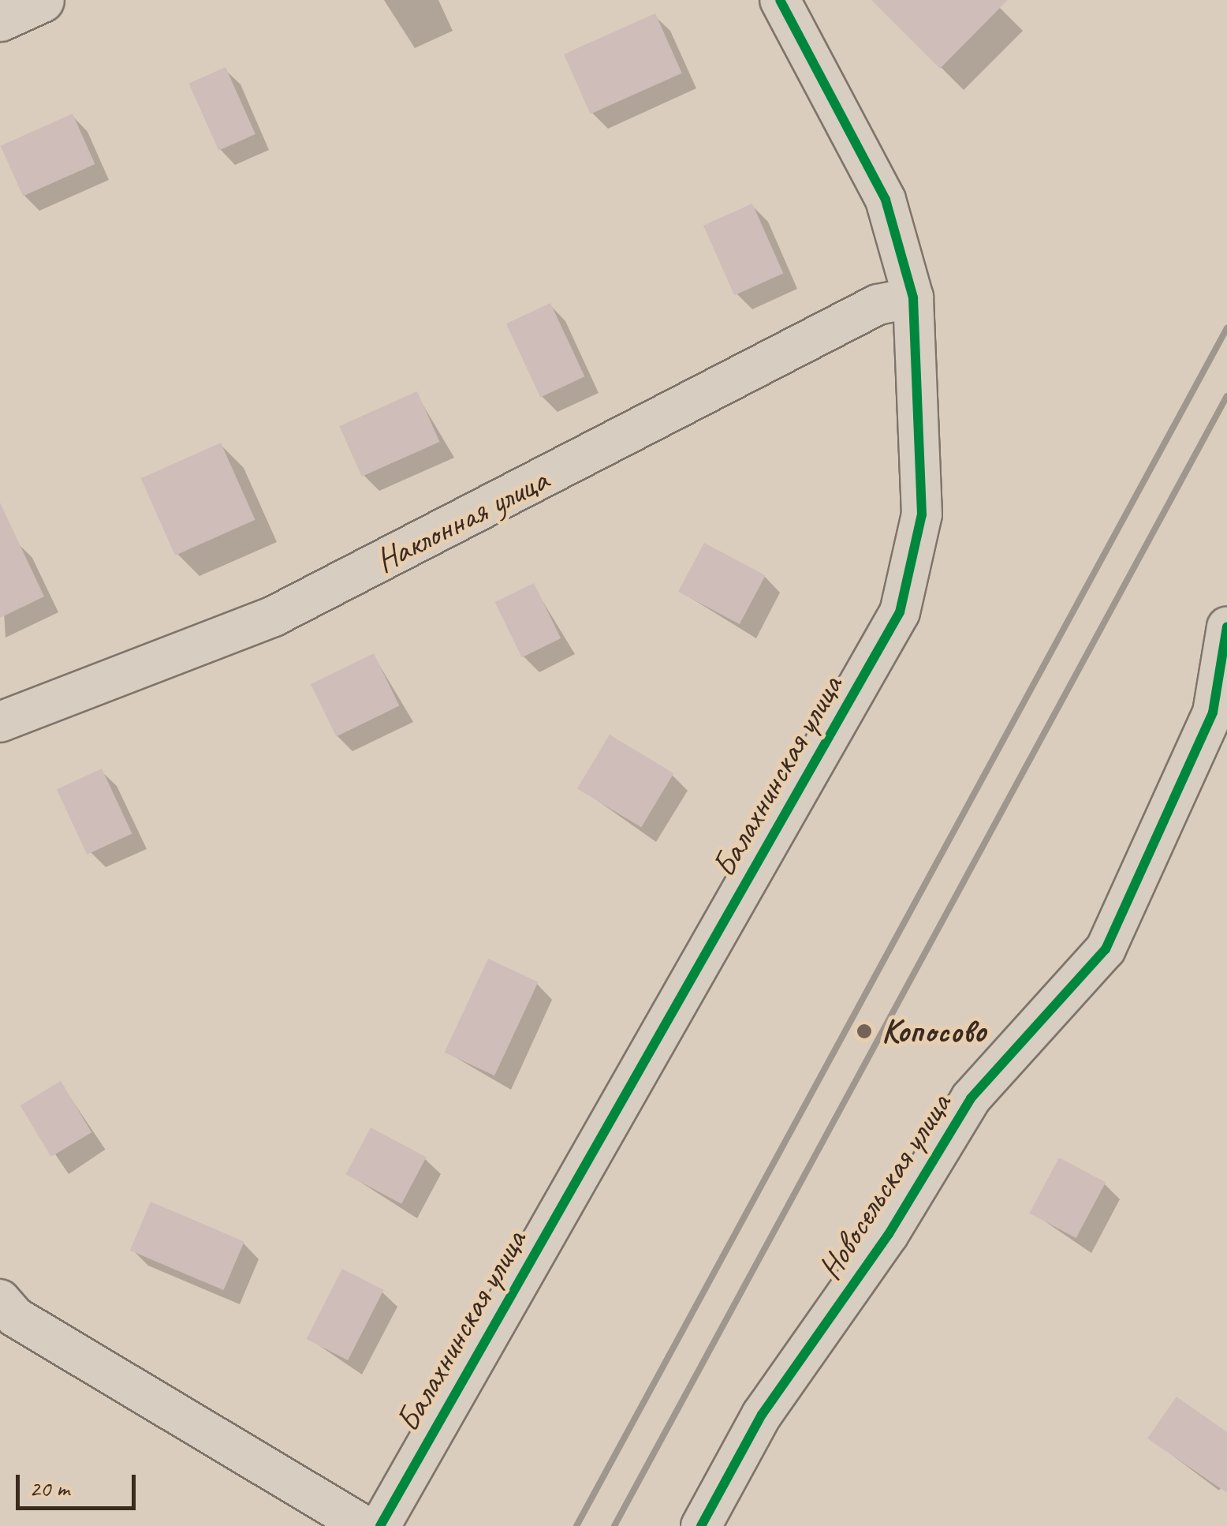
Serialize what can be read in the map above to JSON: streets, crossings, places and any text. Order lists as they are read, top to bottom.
{
  "streets": {
    "street": ["Наклонная улица", "Балахнинская улица", "Новосельская улица"]
  },
  "crossings": [
    ["Наклонная улица", "Балахнинская улица"]
  ],
  "places": ["Копосово"],
  "scale_bar": "20 m"
}
